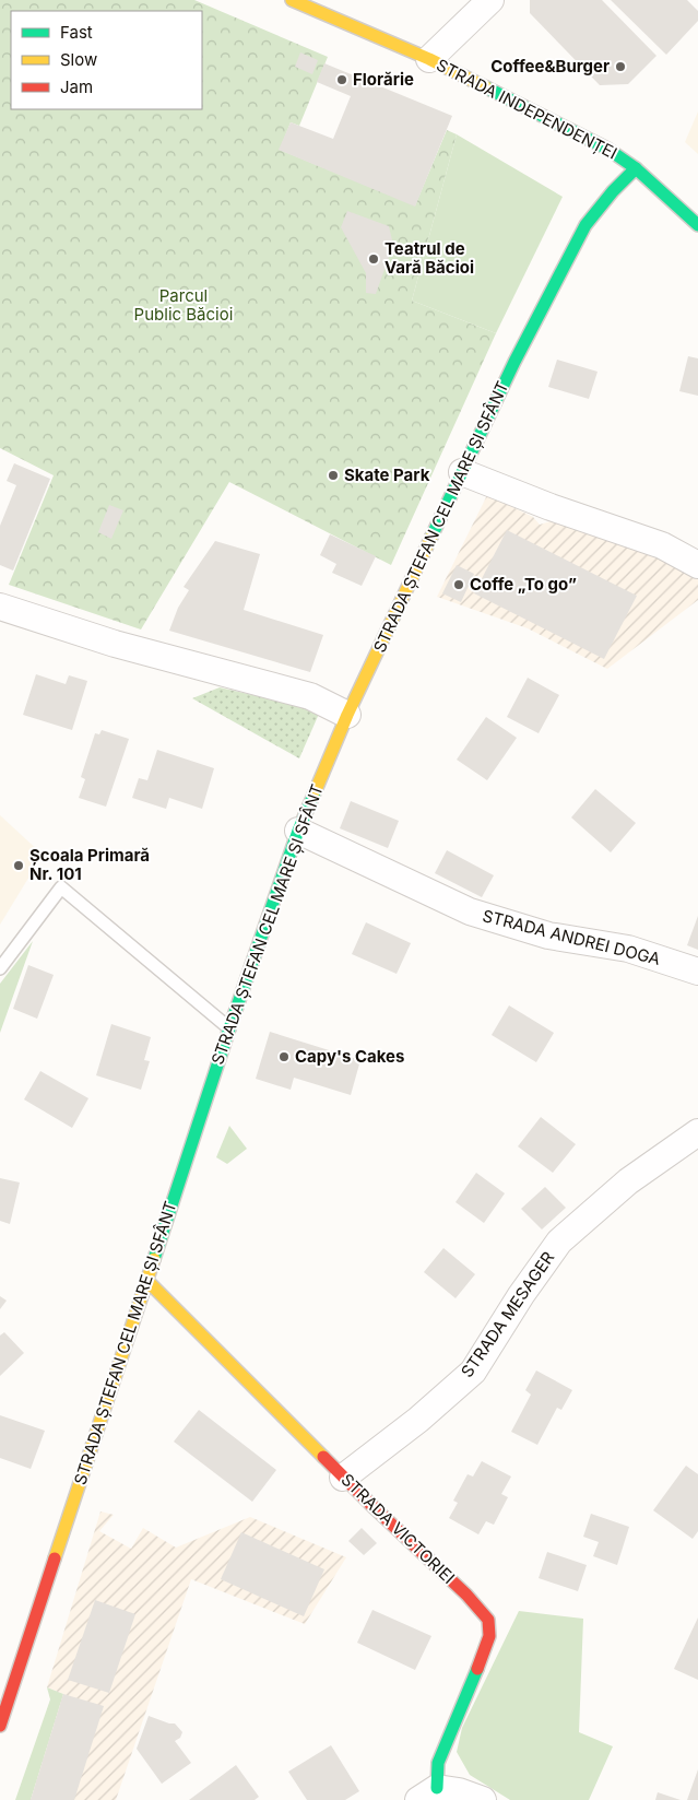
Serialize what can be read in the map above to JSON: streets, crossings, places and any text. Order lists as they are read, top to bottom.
{
  "streets": {
    "main road": ["STRADA INDEPENDENȚEI", "STRADA ȘTEFAN CEL MARE ȘI SFÂNT", "STRADA VICTORIEI"],
    "street": ["STRADA ANDREI DOGA", "STRADA MESAGER"]
  },
  "crossings": [
    ["STRADA INDEPENDENȚEI", "STRADA ȘTEFAN CEL MARE ȘI SFÂNT"],
    ["STRADA ȘTEFAN CEL MARE ȘI SFÂNT", "STRADA ANDREI DOGA"],
    ["STRADA ȘTEFAN CEL MARE ȘI SFÂNT", "STRADA VICTORIEI"],
    ["STRADA MESAGER", "STRADA VICTORIEI"]
  ],
  "parks": ["Parcul Public Băcioi"],
  "places": [
    "Coffee&Burger",
    "Florărie",
    "Teatrul de Vară Băcioi",
    "Skate Park",
    "Coffe „To go”",
    "Școala Primară Nr. 101",
    "Capy's Cakes"
  ],
  "legend": ["Fast", "Slow", "Jam"]
}
